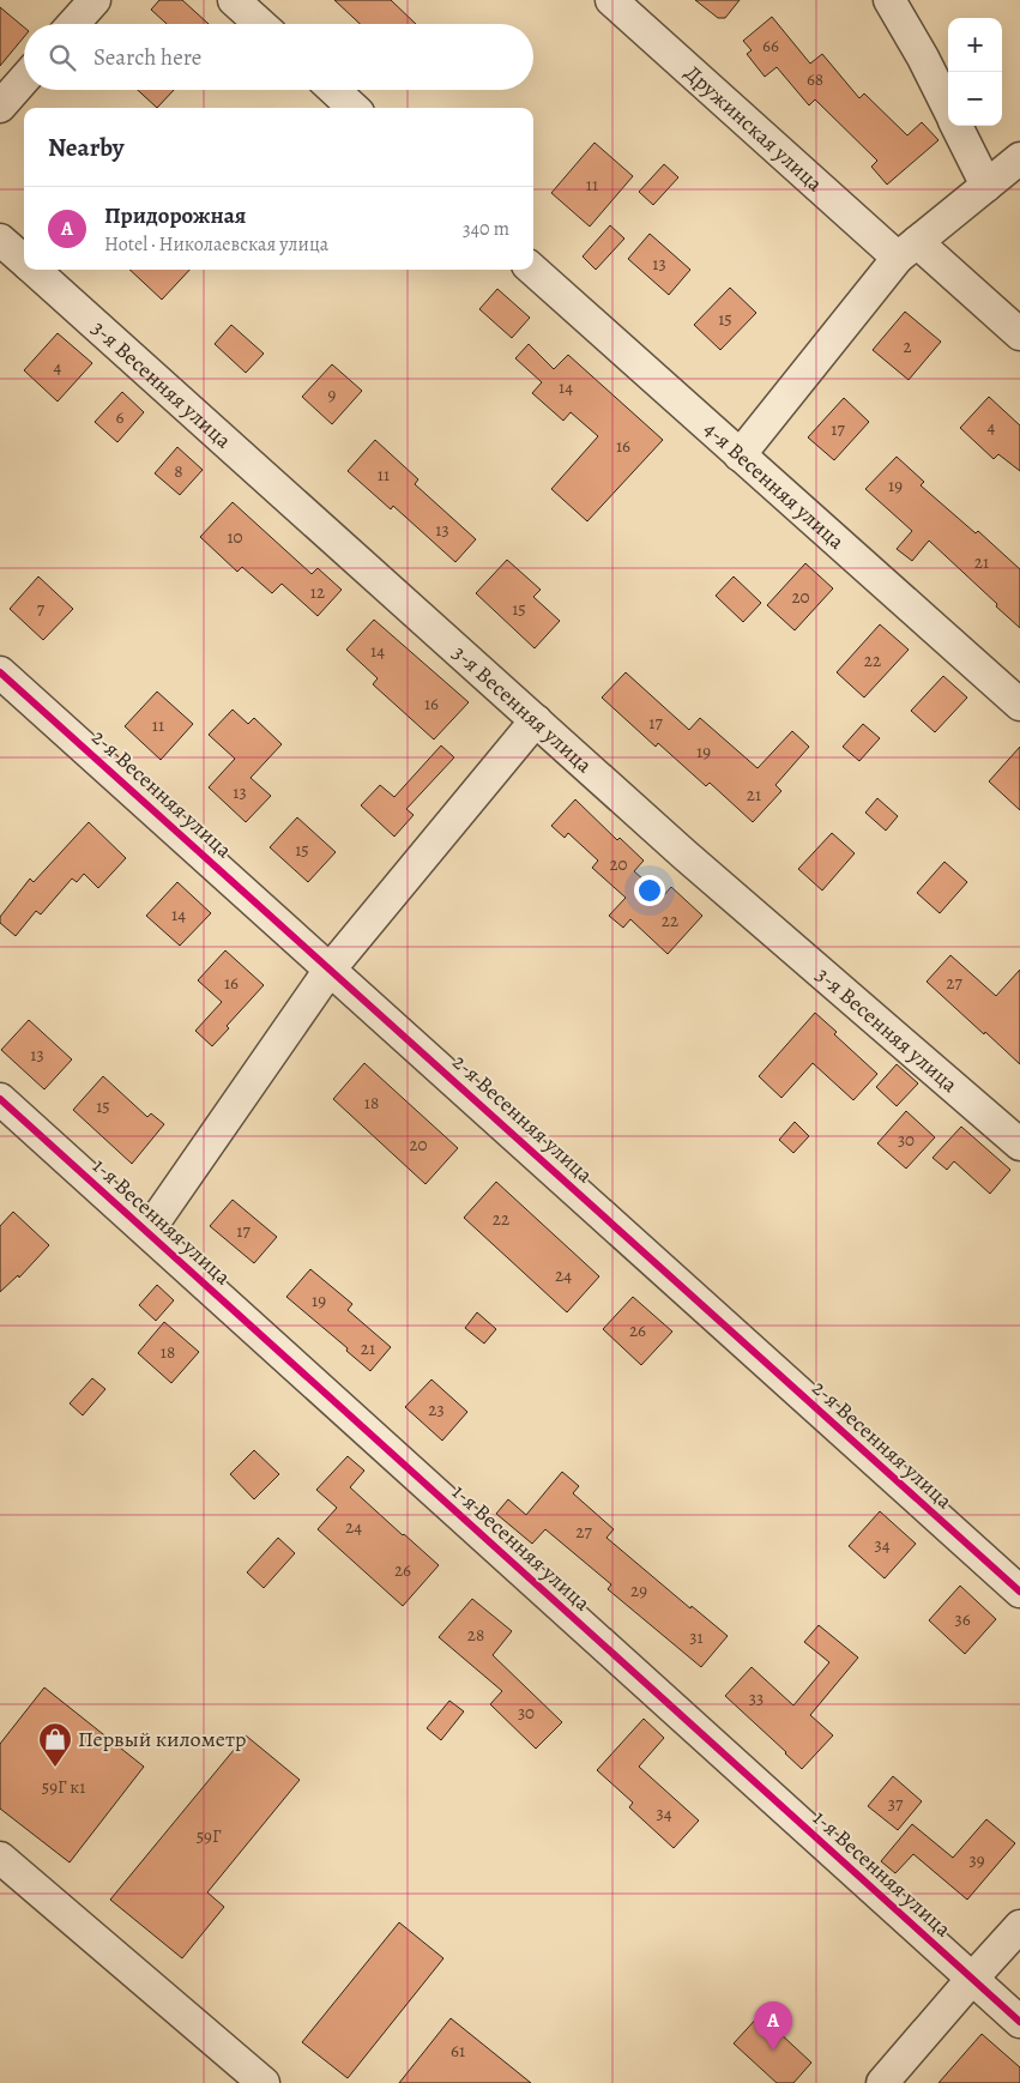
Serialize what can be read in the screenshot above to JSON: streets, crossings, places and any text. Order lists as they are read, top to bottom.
{
  "streets": {
    "street": [
      "Дружинская улица",
      "3-я Весенняя улица",
      "4-я Весенняя улица",
      "2-я Весенняя улица",
      "1-я Весенняя улица"
    ]
  },
  "places": {
    "shop": ["Первый километр"]
  },
  "house_numbers": [
    "66",
    "68",
    "11",
    "13",
    "15",
    "2",
    "4",
    "14",
    "9",
    "6",
    "4",
    "17",
    "16",
    "8",
    "11",
    "19",
    "13",
    "10",
    "21",
    "12",
    "20",
    "7",
    "15",
    "14",
    "22",
    "16",
    "17",
    "11",
    "19",
    "13",
    "21",
    "15",
    "20",
    "14",
    "22",
    "16",
    "27",
    "13",
    "18",
    "15",
    "30",
    "20",
    "22",
    "17",
    "24",
    "19",
    "26",
    "21",
    "18",
    "23",
    "24",
    "27",
    "34",
    "26",
    "29",
    "36",
    "28",
    "31",
    "33",
    "30",
    "59Г к1",
    "37",
    "34",
    "59Г",
    "39",
    "61"
  ],
  "page": {
    "map_buttons": ["+", "−"],
    "search": "Search here",
    "heading": "Nearby",
    "list": [
      {
        "mark": "A",
        "name": "Придорожная",
        "note": "Hotel · Николаевская улица",
        "value": "340 m"
      }
    ],
    "pins": "A"
  }
}
